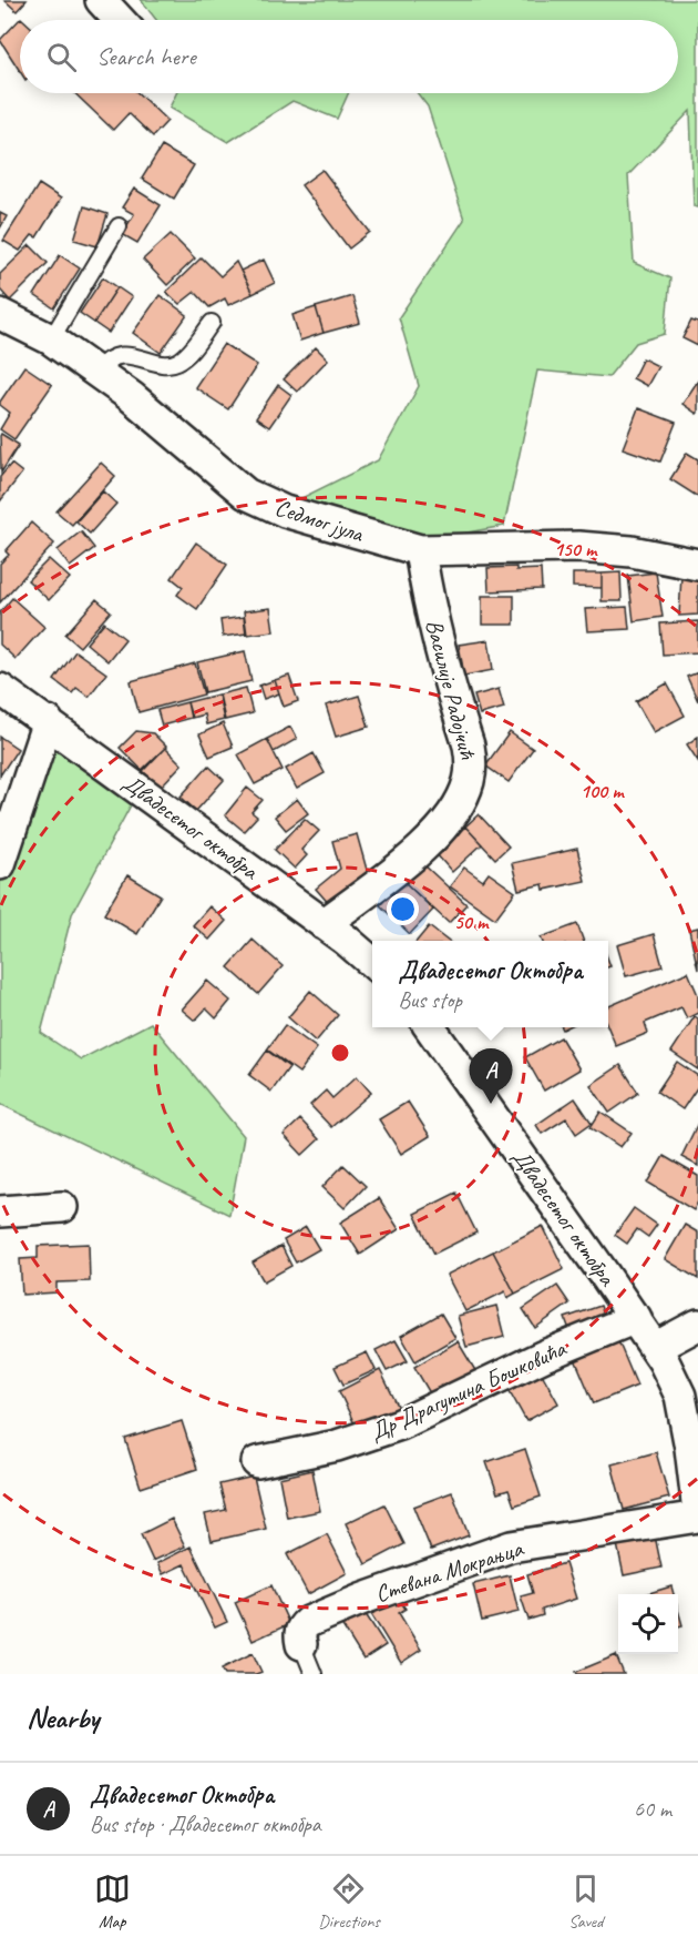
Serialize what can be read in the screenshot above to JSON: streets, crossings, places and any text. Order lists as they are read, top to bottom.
{
  "streets": {
    "street": [
      "Седмог јула",
      "Василије Радојчић",
      "Двадесетог октобра",
      "Др Драгутина Бошковића",
      "Стевана Мокрањца"
    ]
  },
  "crossings": [
    ["Седмог јула", "Василије Радојчић"],
    ["Василије Радојчић", "Двадесетог октобра"],
    ["Двадесетог октобра", "Др Драгутина Бошковића"]
  ],
  "page": {
    "search": "Search here",
    "popup": ["Двадесетог Октобра", "Bus stop"],
    "pins": "A",
    "heading": "Nearby",
    "list": [
      {
        "mark": "A",
        "name": "Двадесетог Октобра",
        "note": "Bus stop · Двадесетог октобра",
        "value": "60 m"
      }
    ],
    "nav": ["Map", "Directions", "Saved"]
  },
  "rings": ["150 m", "100 m", "50 m"]
}
